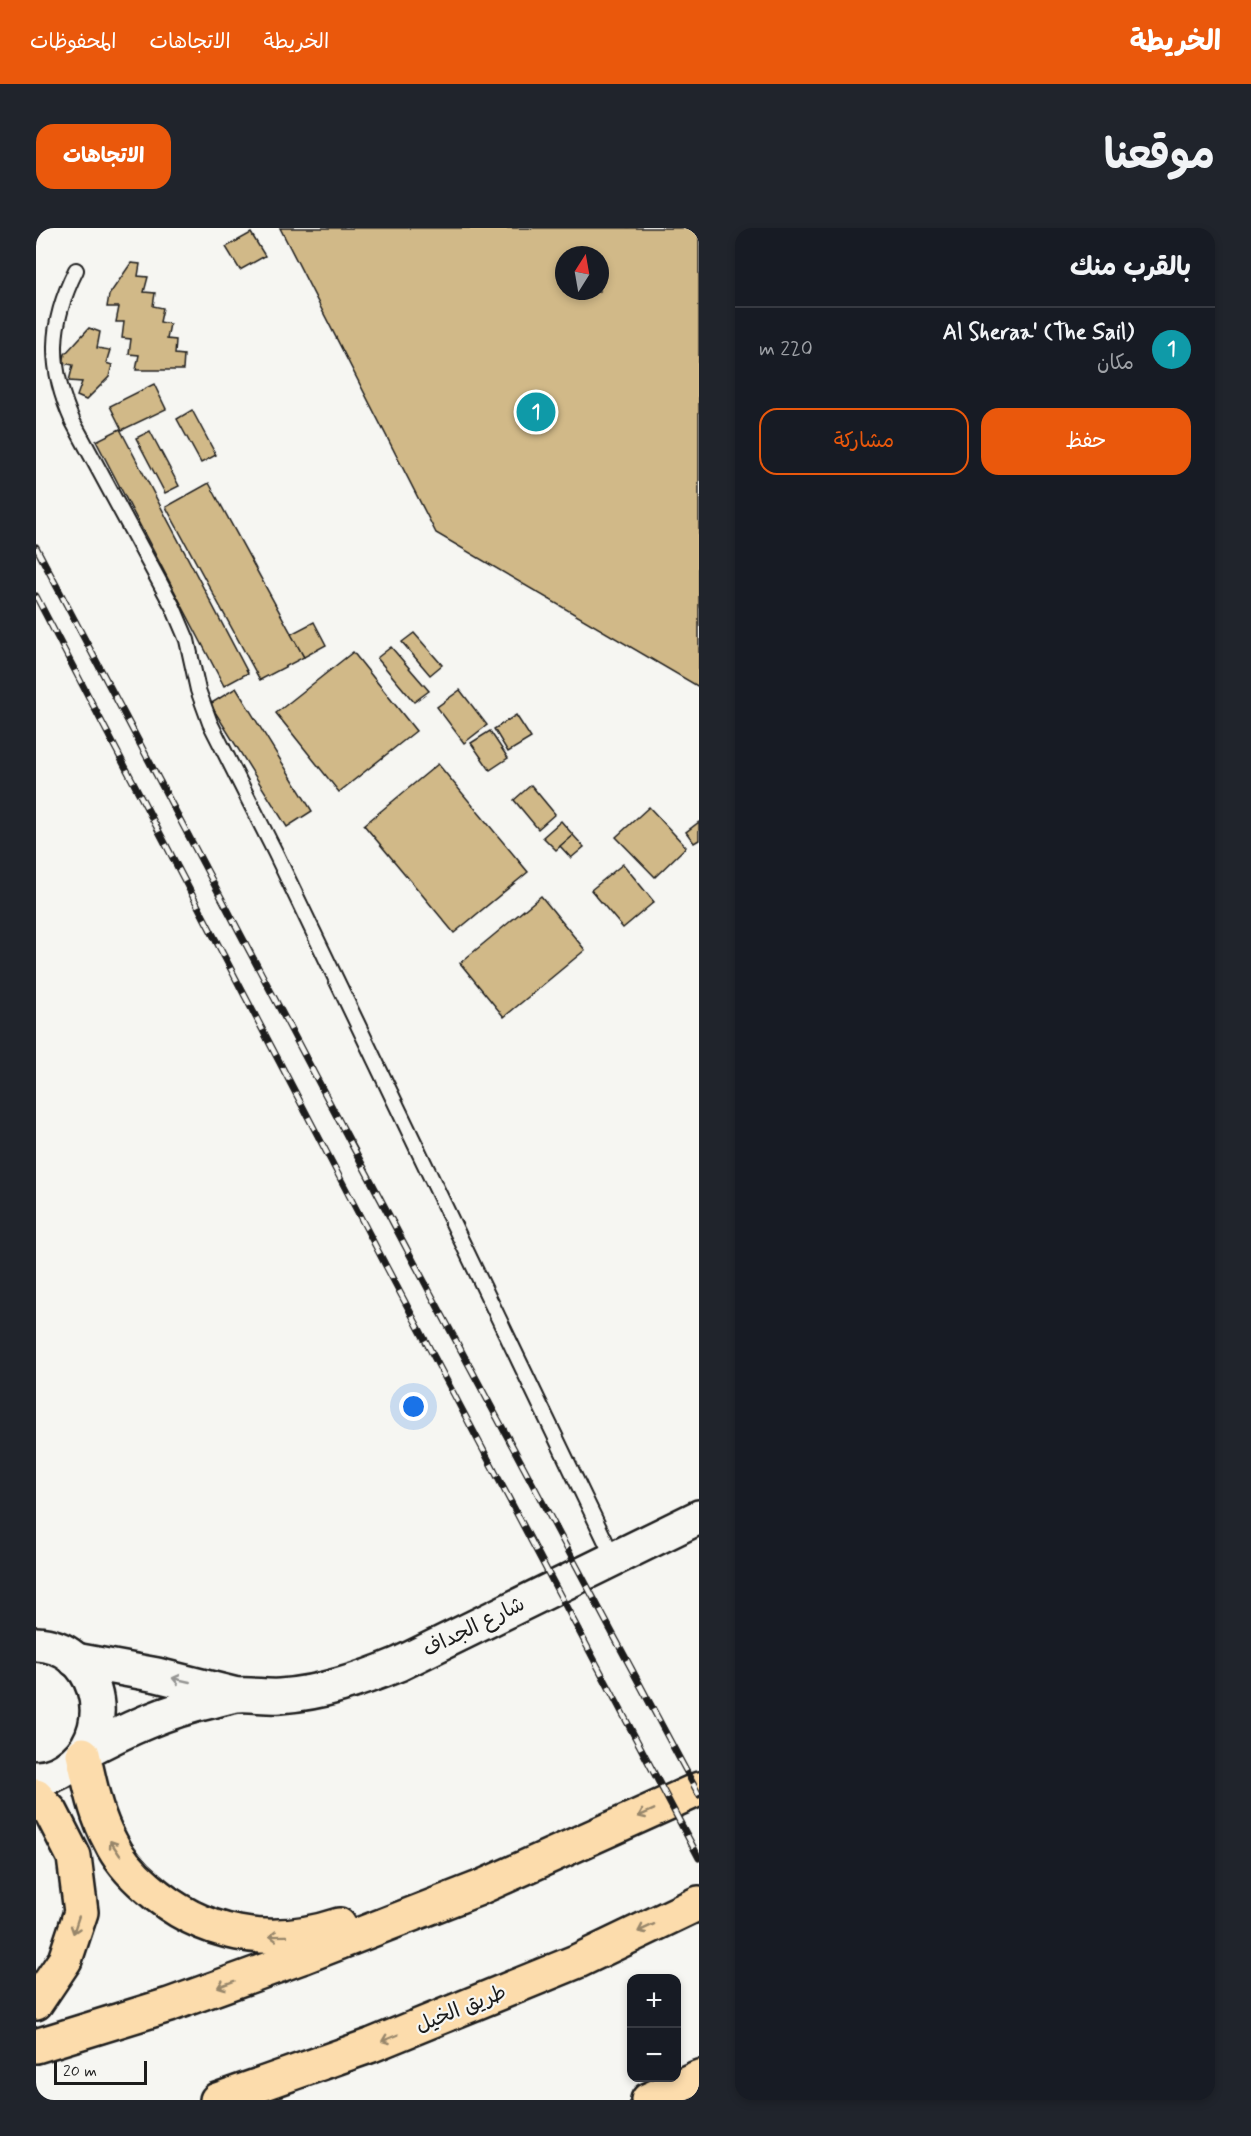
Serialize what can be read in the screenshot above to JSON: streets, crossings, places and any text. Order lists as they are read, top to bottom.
{
  "streets": {
    "highway": ["طريق الخيل"],
    "street": ["شارع الجداف"]
  },
  "scale_bar": "20 m",
  "north": "top",
  "page": {
    "header": "الخريطة",
    "nav": ["الخريطة", "الاتجاهات", "المحفوظات"],
    "title": "موقعنا",
    "buttons": [
      "الاتجاهات",
      ["حفظ", "مشاركة"]
    ],
    "heading": "بالقرب منك",
    "list": [
      {
        "mark": "1",
        "name": "Al Sheraa' (The Sail)",
        "note": "مكان",
        "value": "220 m"
      }
    ],
    "pins": "1",
    "map_buttons": ["+", "−"],
    "scale": "20 m"
  }
}
